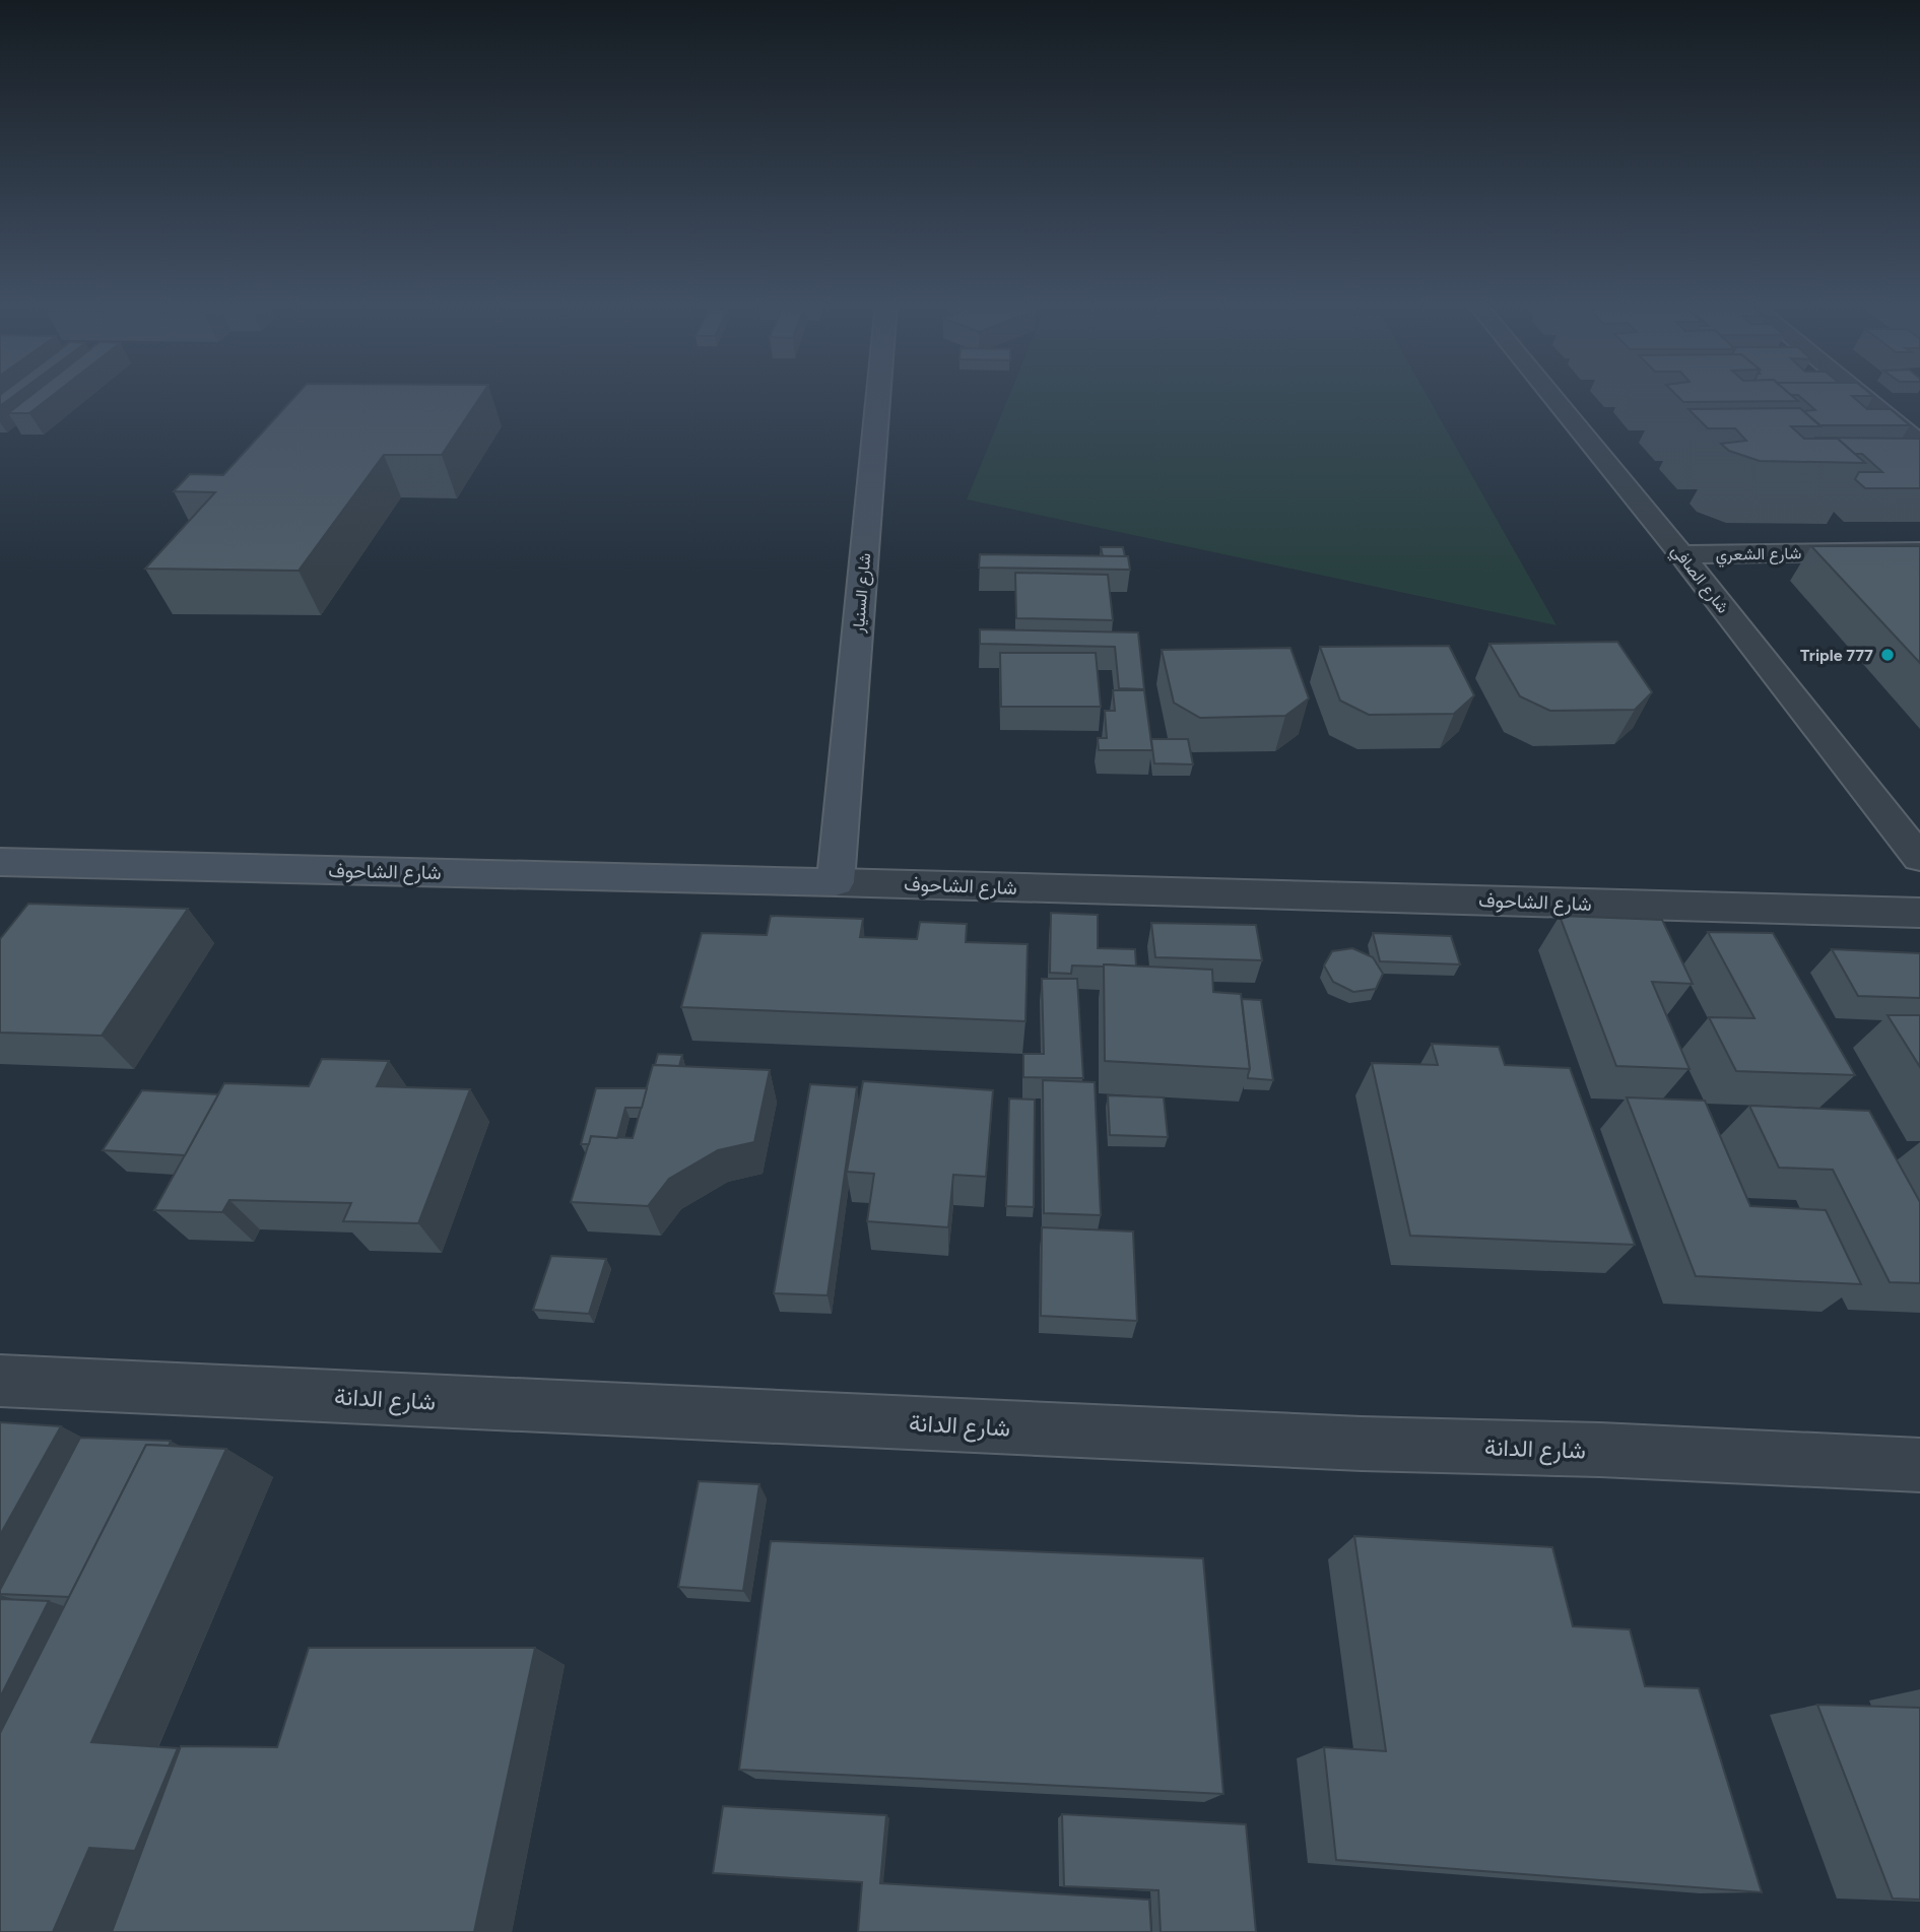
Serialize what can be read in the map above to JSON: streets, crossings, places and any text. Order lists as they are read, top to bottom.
{
  "streets": {
    "street": [
      "شارع الشعري",
      "شارع الصافي",
      "شارع السنيار",
      "شارع الشاحوف",
      "شارع الدانة"
    ]
  },
  "crossings": [
    ["شارع الشعري", "شارع الصافي"],
    ["شارع السنيار", "شارع الشاحوف"]
  ],
  "places": ["Triple 777"]
}
